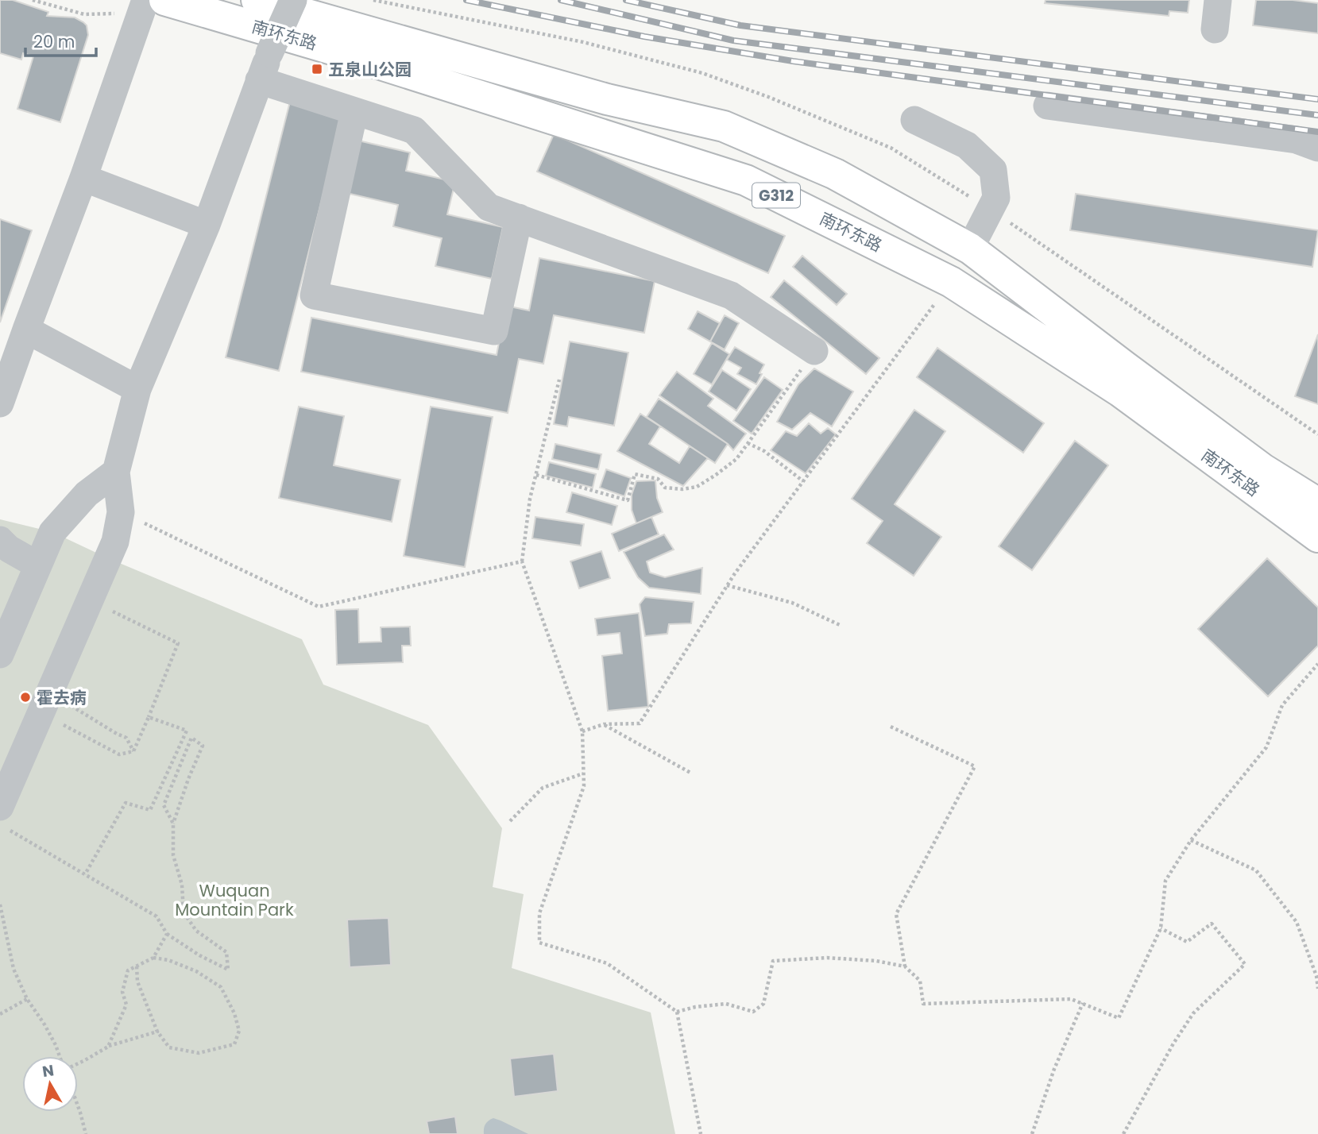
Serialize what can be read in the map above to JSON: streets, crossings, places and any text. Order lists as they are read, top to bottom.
{
  "streets": {
    "highway": ["南环东路", "G312"]
  },
  "parks": ["Wuquan Mountain Park"],
  "places": {
    "transit": ["五泉山公园"],
    "other": ["霍去病"]
  },
  "scale_bar": "20 m",
  "north": "top"
}
